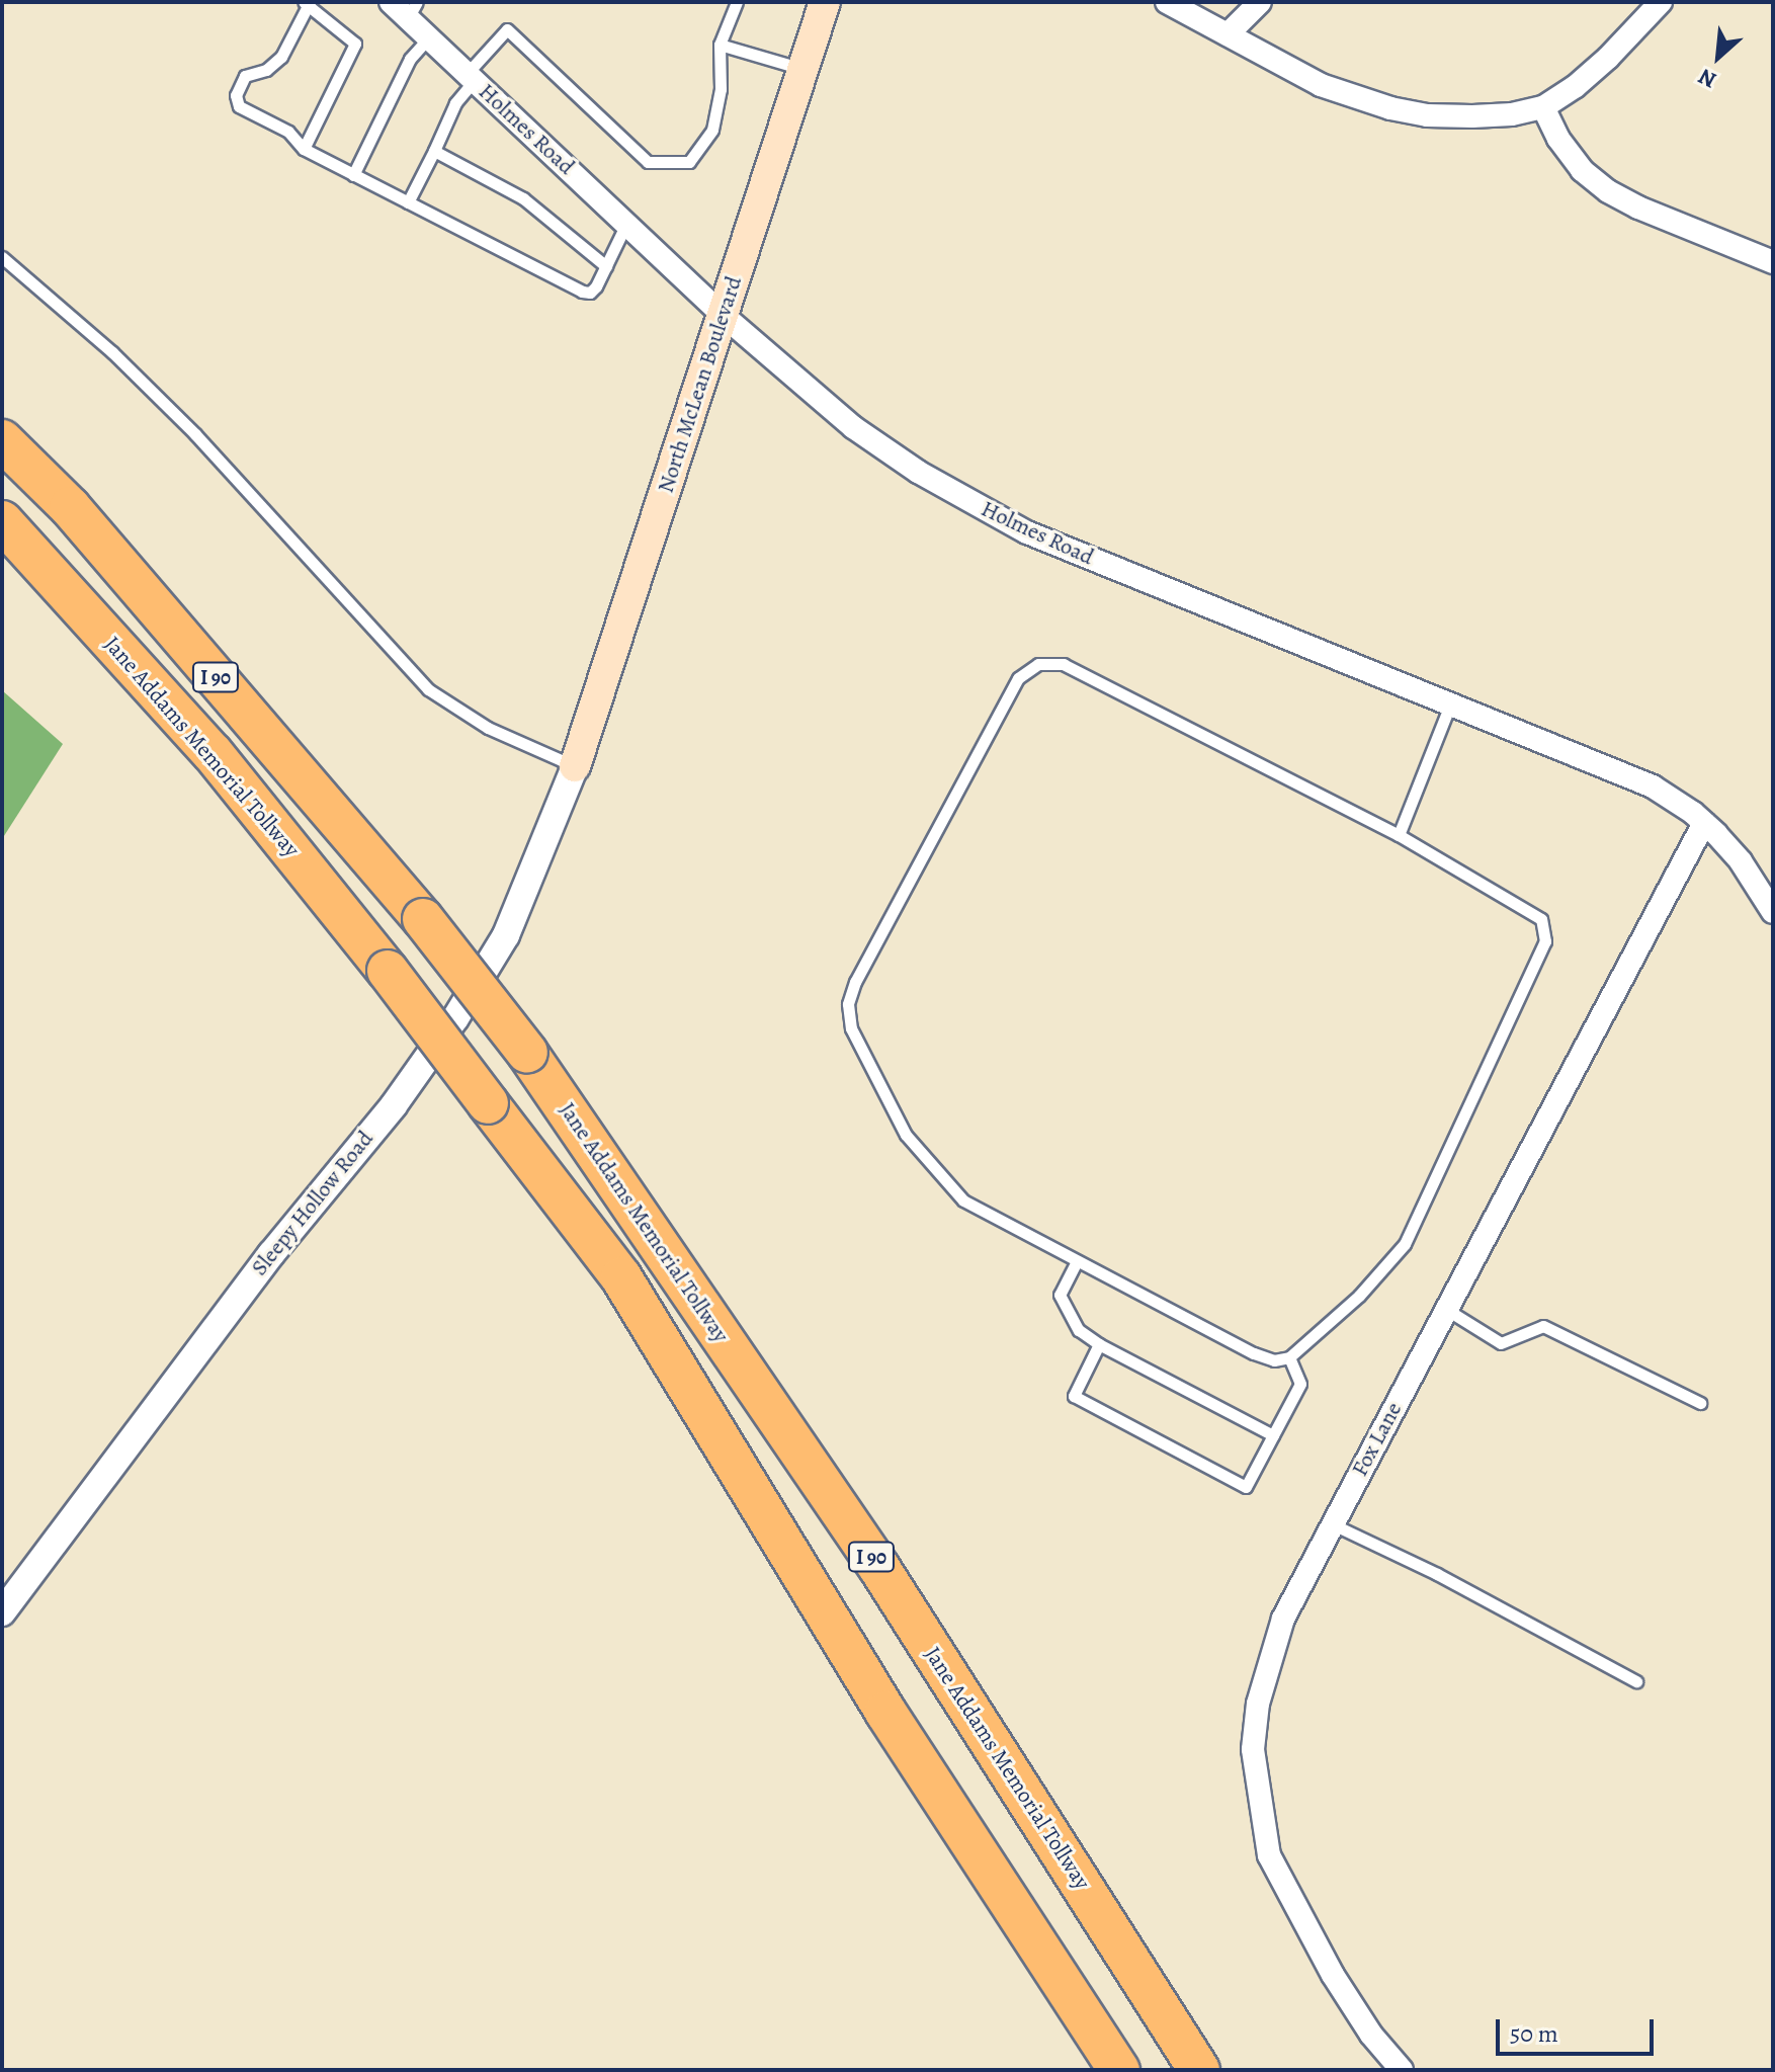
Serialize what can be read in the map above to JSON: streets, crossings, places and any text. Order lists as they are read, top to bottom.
{
  "streets": {
    "highway": ["I 90", "Jane Addams Memorial Tollway"],
    "main road": ["North McLean Boulevard"],
    "street": ["Holmes Road", "Sleepy Hollow Road", "Fox Lane"]
  },
  "crossings": [
    ["Holmes Road", "North McLean Boulevard"],
    ["Holmes Road", "Fox Lane"],
    ["North McLean Boulevard", "Sleepy Hollow Road"]
  ],
  "scale_bar": "50 m",
  "north": "bottom left"
}
